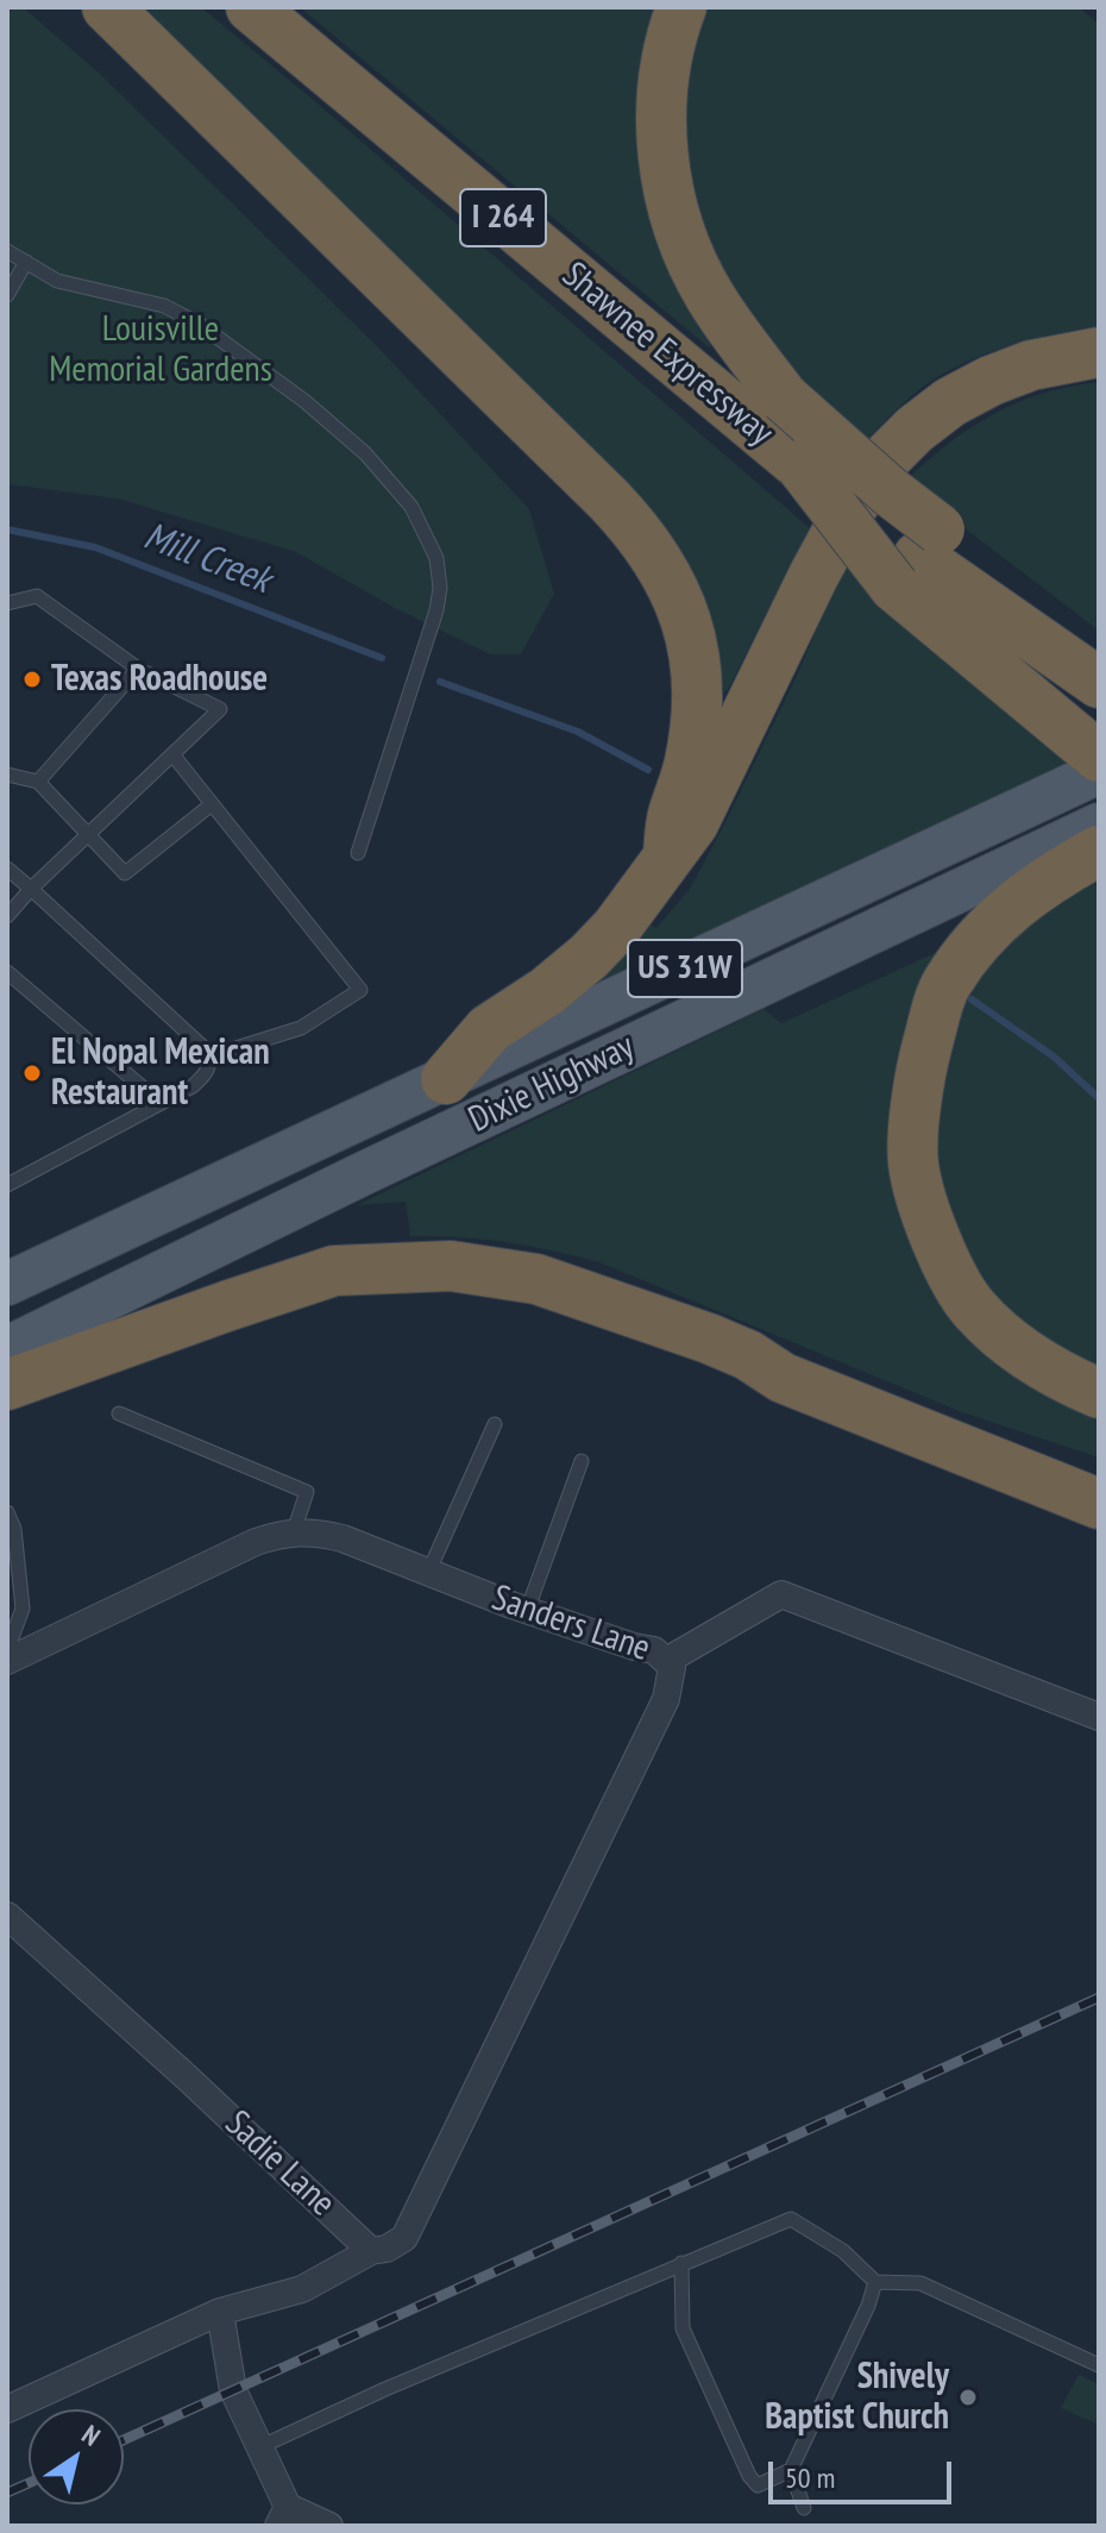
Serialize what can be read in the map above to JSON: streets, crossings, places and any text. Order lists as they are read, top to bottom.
{
  "streets": {
    "highway": ["I 264", "Shawnee Expressway"],
    "main road": ["US 31W", "Dixie Highway"],
    "street": ["Sanders Lane", "Sadie Lane"]
  },
  "crossings": [
    ["Sanders Lane", "Sadie Lane"]
  ],
  "water": ["Mill Creek"],
  "parks": ["Louisville Memorial Gardens"],
  "places": ["Texas Roadhouse", "El Nopal Mexican Restaurant", "Shively Baptist Church"],
  "scale_bar": "50 m",
  "north": "top right"
}
